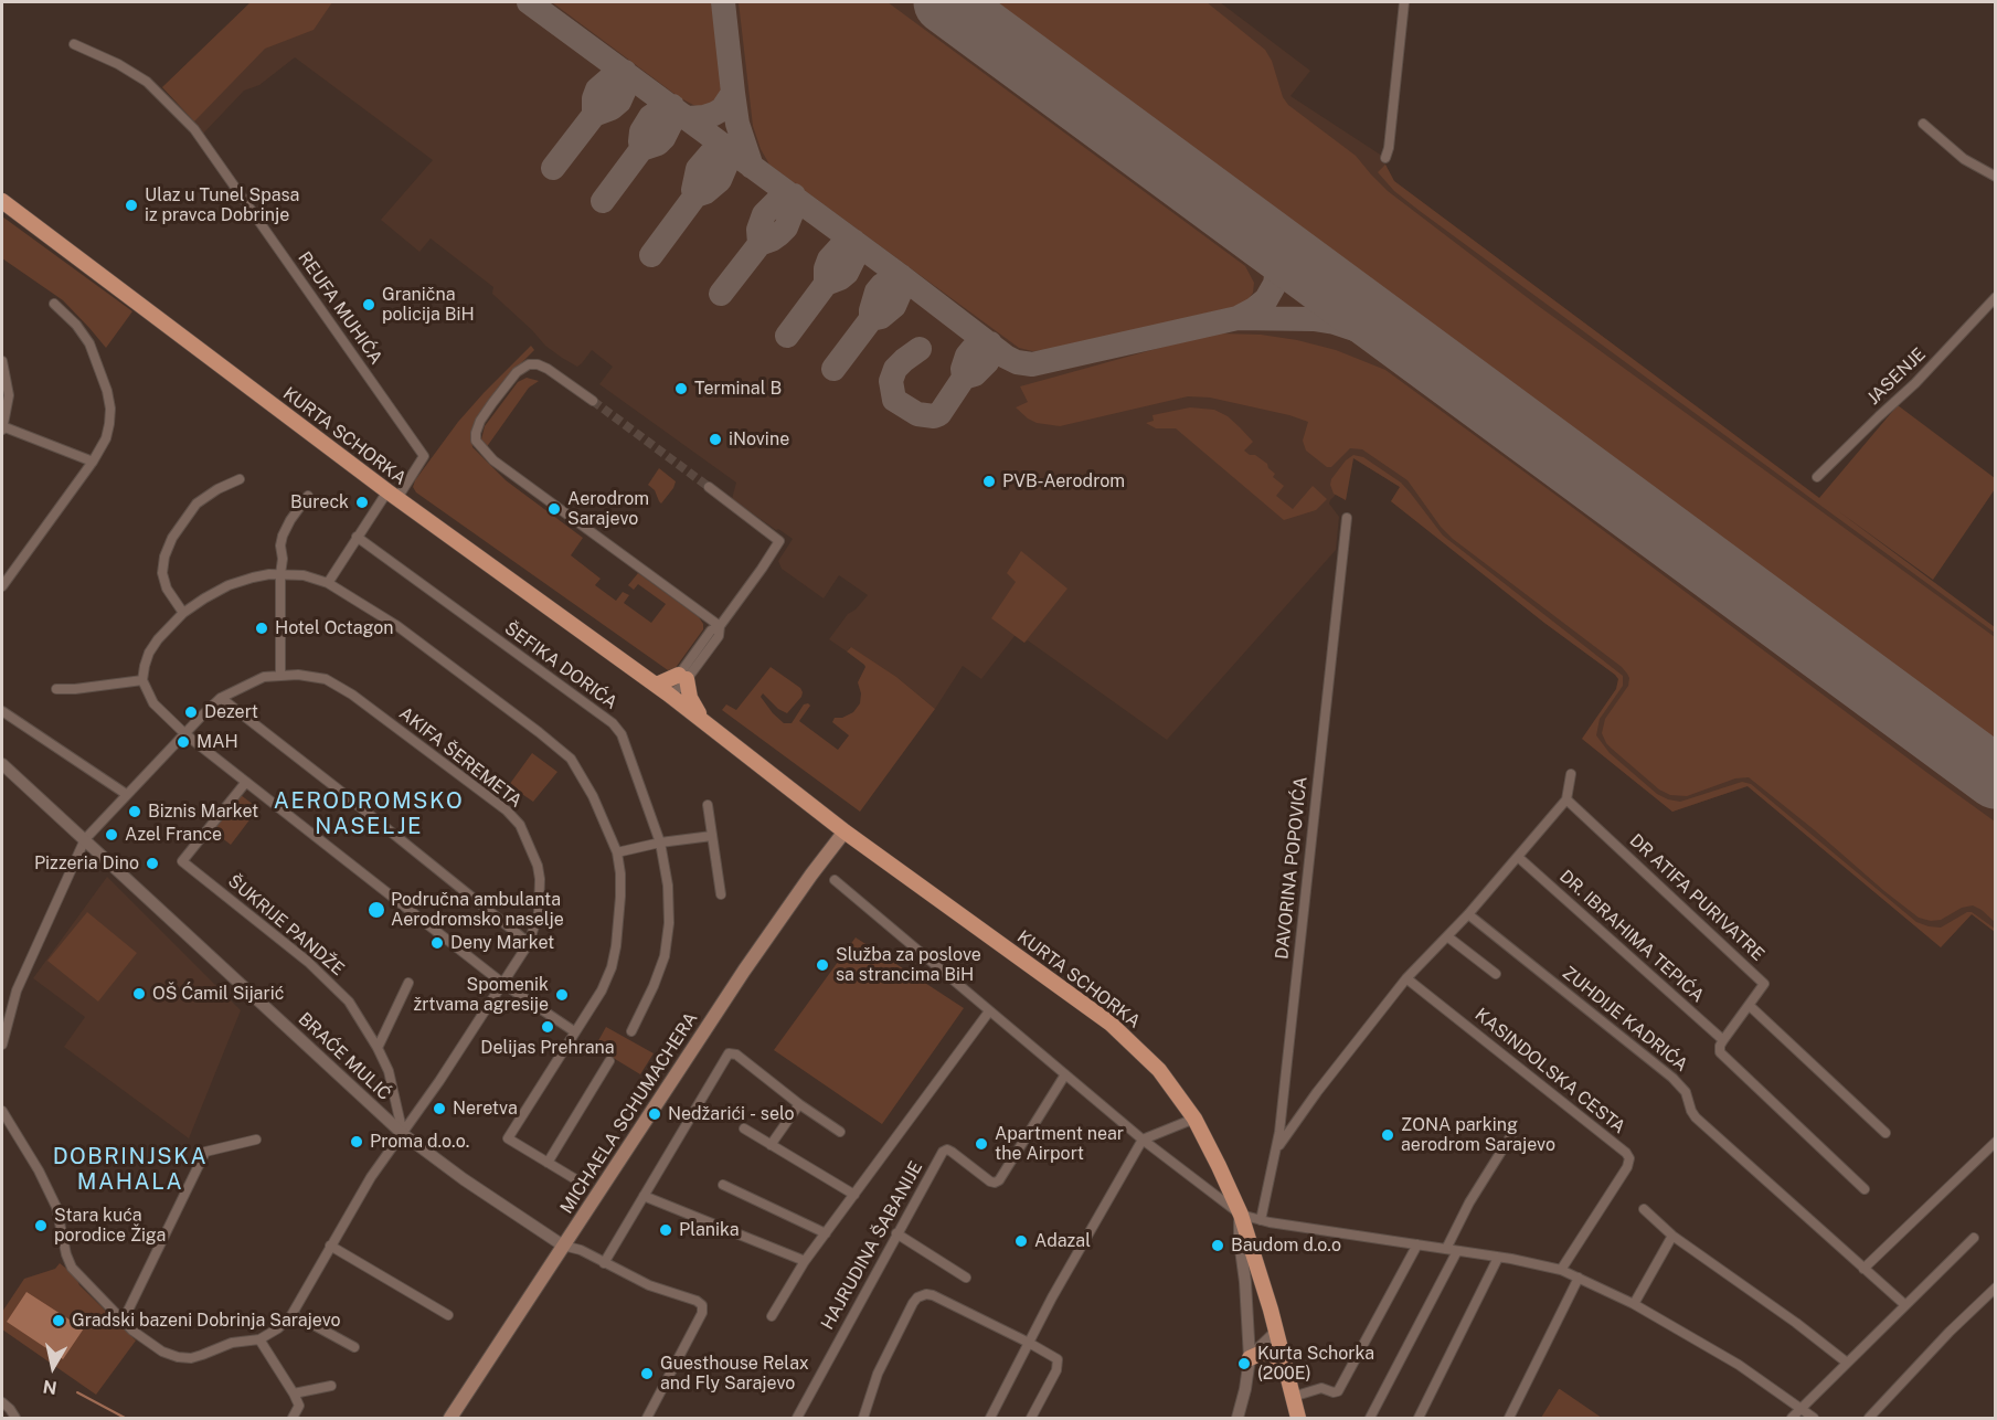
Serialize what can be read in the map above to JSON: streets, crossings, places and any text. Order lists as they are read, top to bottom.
{
  "streets": {
    "main road": ["KURTA SCHORKA", "MICHAELA SCHUMACHERA"],
    "street": [
      "REUFA MUHIĆA",
      "JASENJE",
      "ŠEFIKA DORIĆA",
      "AKIFA ŠEREMETA",
      "DAVORINA POPOVIĆA",
      "DR ATIFA PURIVATRE",
      "ŠUKRIJE PANDŽE",
      "DR. IBRAHIMA TEPIĆA",
      "ZUHDIJE KADRIĆA",
      "BRAĆE MULIĆ",
      "KASINDOLSKA CESTA",
      "HAJRUDINA ŠABANIJE"
    ]
  },
  "crossings": [
    ["REUFA MUHIĆA", "KURTA SCHORKA"],
    ["KURTA SCHORKA", "MICHAELA SCHUMACHERA"],
    ["AKIFA ŠEREMETA", "ŠUKRIJE PANDŽE"],
    ["AKIFA ŠEREMETA", "BRAĆE MULIĆ"],
    ["ŠUKRIJE PANDŽE", "BRAĆE MULIĆ"],
    ["BRAĆE MULIĆ", "MICHAELA SCHUMACHERA"]
  ],
  "districts": ["AERODROMSKO NASELJE", "DOBRINJSKA MAHALA"],
  "places": [
    "Ulaz u Tunel Spasa iz pravca Dobrinje",
    "Granična policija BiH",
    "Terminal B",
    "iNovine",
    "PVB-Aerodrom",
    "Bureck",
    "Aerodrom Sarajevo",
    "Hotel Octagon",
    "Dezert",
    "MAH",
    "Biznis Market",
    "Azel France",
    "Pizzeria Dino",
    "Područna ambulanta Aerodromsko naselje",
    "Deny Market",
    "Služba za poslove sa strancima BiH",
    "OŠ Ćamil Sijarić",
    "Spomenik žrtvama agresije",
    "Delijas Prehrana",
    "Neretva",
    "Nedžarići - selo",
    "ZONA parking aerodrom Sarajevo",
    "Proma d.o.o.",
    "Apartment near the Airport",
    "Stara kuća porodice Žiga",
    "Planika",
    "Adazal",
    "Baudom d.o.o",
    "Gradski bazeni Dobrinja Sarajevo",
    "Kurta Schorka (200E)",
    "Guesthouse Relax and Fly Sarajevo"
  ],
  "north": "bottom"
}
